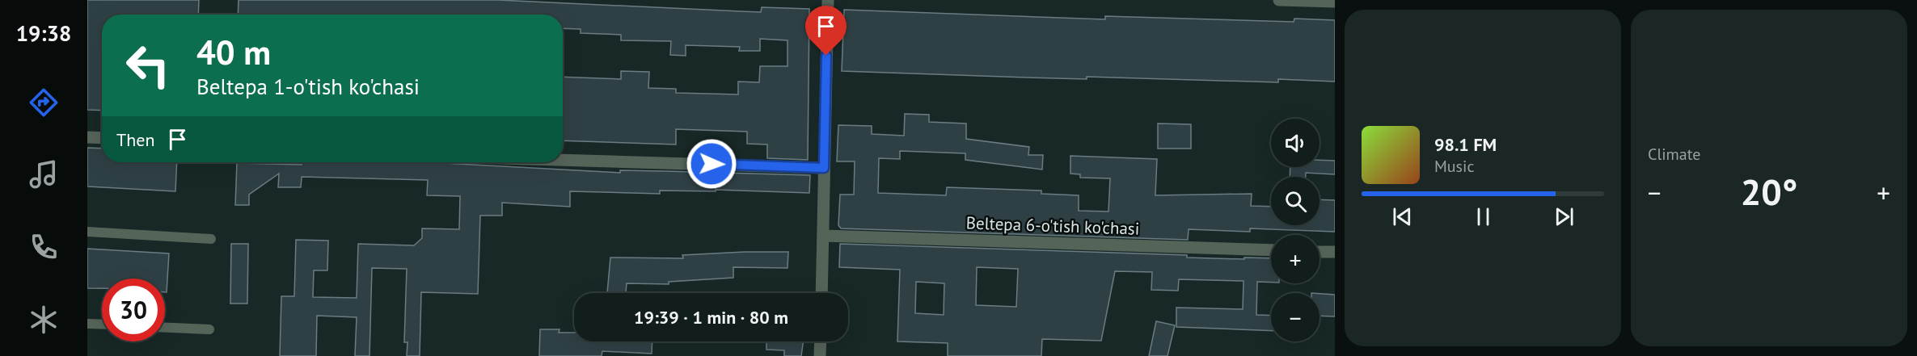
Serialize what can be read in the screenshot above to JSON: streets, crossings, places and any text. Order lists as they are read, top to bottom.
{
  "streets": {
    "street": ["Beltepa 6-o'tish ko'chasi"]
  },
  "page": {
    "tabs": "19:38",
    "tile": "Climate",
    "turn": ["40 m", "Beltepa 1-o'tish ko'chasi"],
    "then": "Then",
    "map_buttons": ["+", "−"],
    "song": ["98.1 FM", "Music"],
    "heat": ["−", "20°", "+"],
    "limit": "30",
    "trip": "19:39 · 1 min · 80 m"
  }
}
